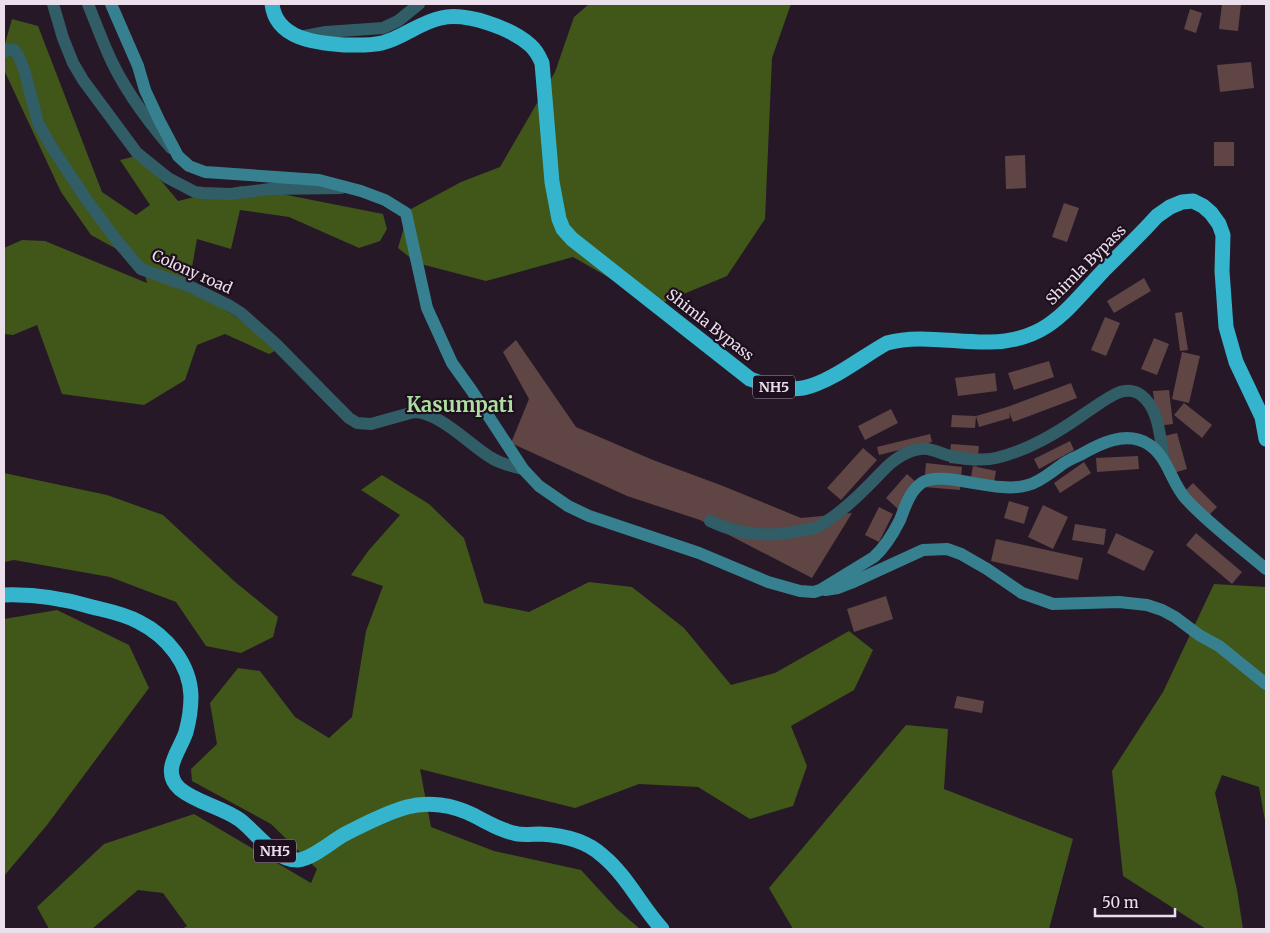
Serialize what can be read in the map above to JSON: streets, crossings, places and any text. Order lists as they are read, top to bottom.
{
  "streets": {
    "highway": ["Shimla Bypass", "NH5"],
    "street": ["Colony road"]
  },
  "districts": ["Kasumpati"],
  "scale_bar": "50 m"
}
